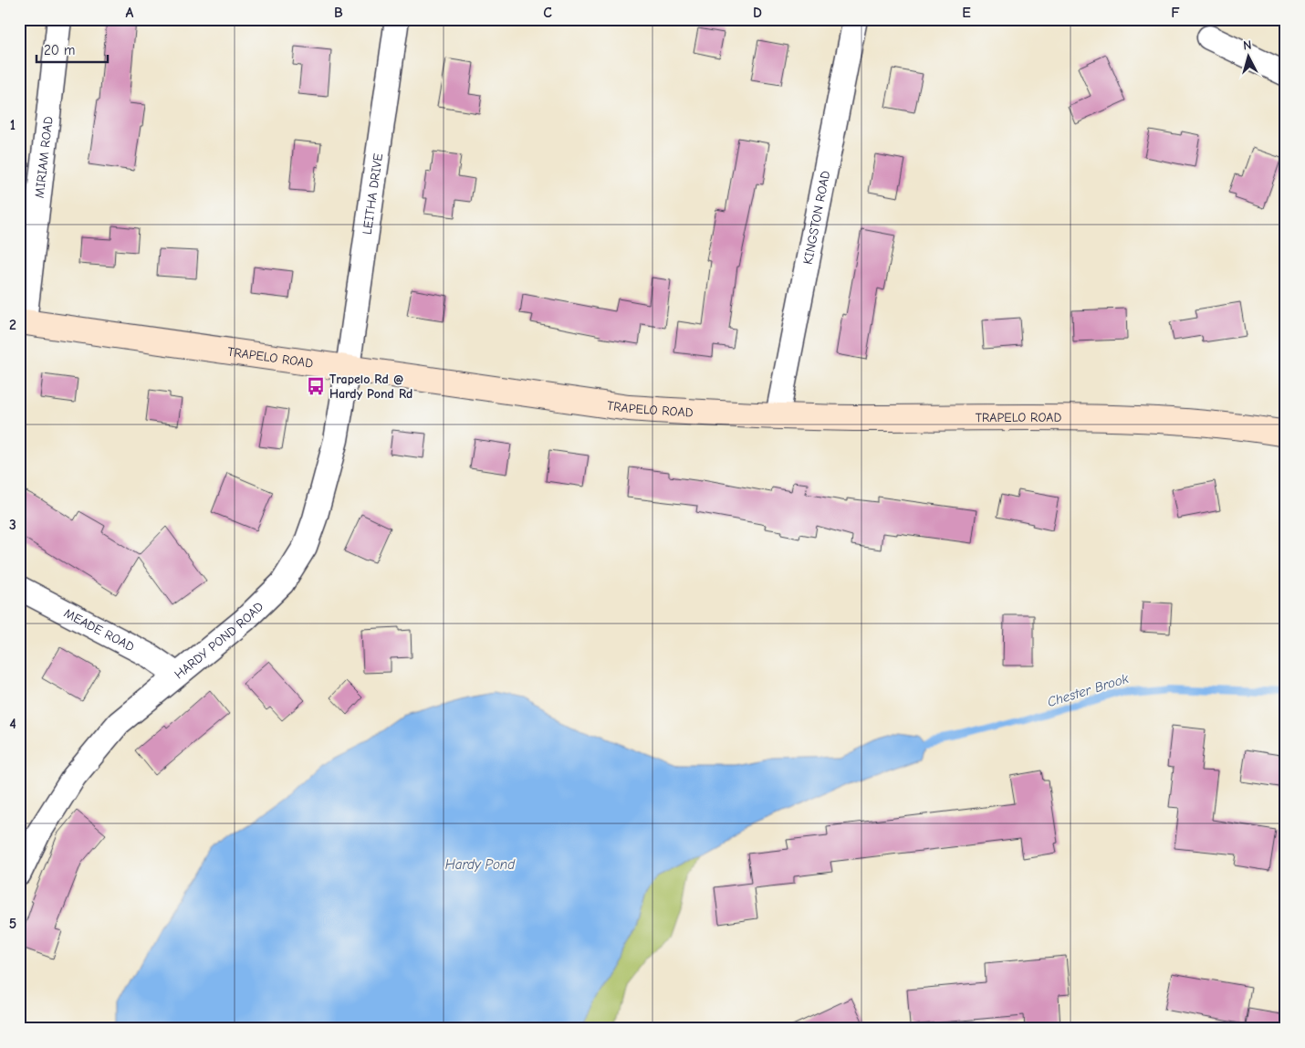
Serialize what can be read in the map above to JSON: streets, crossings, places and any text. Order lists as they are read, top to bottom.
{
  "streets": {
    "main road": ["TRAPELO ROAD"],
    "street": [
      "MIRIAM ROAD",
      "LEITHA DRIVE",
      "KINGSTON ROAD",
      "MEADE ROAD",
      "HARDY POND ROAD"
    ]
  },
  "crossings": [
    ["MIRIAM ROAD", "TRAPELO ROAD"],
    ["LEITHA DRIVE", "TRAPELO ROAD"],
    ["LEITHA DRIVE", "HARDY POND ROAD"],
    ["KINGSTON ROAD", "TRAPELO ROAD"],
    ["TRAPELO ROAD", "HARDY POND ROAD"],
    ["MEADE ROAD", "HARDY POND ROAD"]
  ],
  "water": ["Chester Brook", "Hardy Pond"],
  "places": {
    "bus stop": ["Trapelo Rd @ Hardy Pond Rd"]
  },
  "scale_bar": "20 m",
  "north": "top",
  "grid": {
    "columns": [
      "A",
      "B",
      "C",
      "D",
      "E",
      "F"
    ],
    "rows": [
      "1",
      "2",
      "3",
      "4",
      "5"
    ]
  }
}
